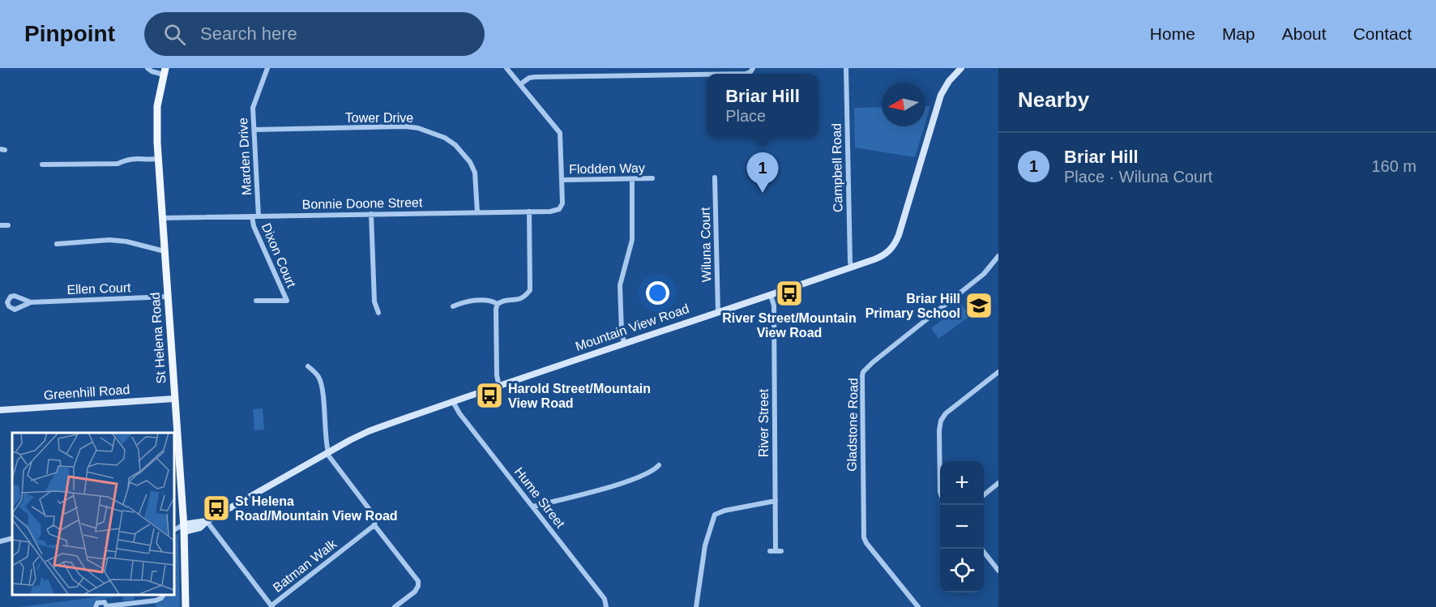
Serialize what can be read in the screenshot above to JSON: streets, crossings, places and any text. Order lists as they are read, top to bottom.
{
  "streets": {
    "main road": ["St Helena Road"],
    "street": [
      "Tower Drive",
      "Marden Drive",
      "Campbell Road",
      "Flodden Way",
      "Bonnie Doone Street",
      "Wiluna Court",
      "Dixon Court",
      "Ellen Court",
      "Mountain View Road",
      "Greenhill Road",
      "River Street",
      "Gladstone Road",
      "Hume Street",
      "Batman Walk"
    ]
  },
  "crossings": [
    ["Tower Drive", "Marden Drive"],
    ["Tower Drive", "Bonnie Doone Street"],
    ["Marden Drive", "Bonnie Doone Street"],
    ["Campbell Road", "Mountain View Road"],
    ["Flodden Way", "Bonnie Doone Street"],
    ["Bonnie Doone Street", "Dixon Court"],
    ["Bonnie Doone Street", "St Helena Road"],
    ["Wiluna Court", "Mountain View Road"],
    ["Ellen Court", "St Helena Road"],
    ["Mountain View Road", "St Helena Road"],
    ["Mountain View Road", "River Street"],
    ["Mountain View Road", "Hume Street"],
    ["St Helena Road", "Greenhill Road"]
  ],
  "places": {
    "bus stop": ["River Street/Mountain View Road", "Harold Street/Mountain View Road", "St Helena Road/Mountain View Road"],
    "school or university": ["Briar Hill Primary School"]
  },
  "north": "left",
  "page": {
    "header": "Pinpoint",
    "search": "Search here",
    "nav": [
      "Home",
      "Map",
      "About",
      "Contact"
    ],
    "heading": "Nearby",
    "popup": ["Briar Hill", "Place"],
    "list": [
      {
        "mark": "1",
        "name": "Briar Hill",
        "note": "Place · Wiluna Court",
        "value": "160 m"
      }
    ],
    "pins": "1",
    "map_buttons": ["+", "−"]
  }
}
